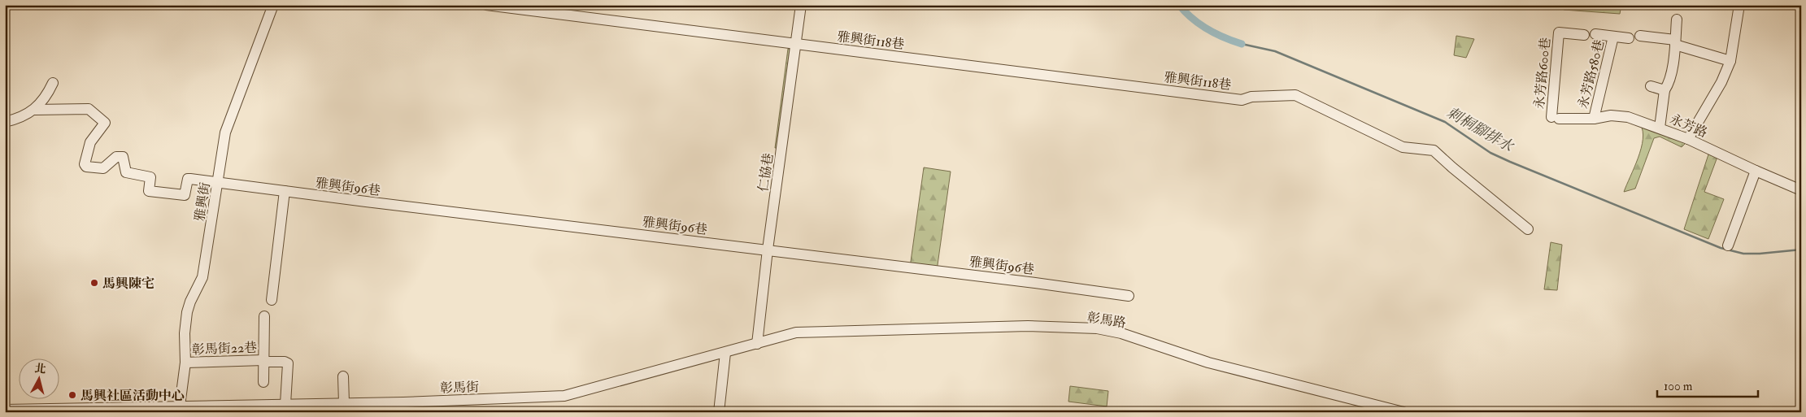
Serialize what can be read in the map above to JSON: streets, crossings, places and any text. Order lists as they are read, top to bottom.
{
  "streets": {
    "street": [
      "雅興街118巷",
      "永芳路600巷",
      "永芳路580巷",
      "永芳路",
      "仁協巷",
      "雅興街96巷",
      "雅興街",
      "彰馬路",
      "彰馬街22巷",
      "彰馬街"
    ]
  },
  "crossings": [
    ["雅興街118巷", "仁協巷"],
    ["永芳路600巷", "永芳路"],
    ["永芳路580巷", "永芳路"],
    ["仁協巷", "雅興街96巷"],
    ["仁協巷", "彰馬街"],
    ["雅興街96巷", "雅興街"],
    ["雅興街", "彰馬街22巷"],
    ["雅興街", "彰馬街"],
    ["彰馬路", "彰馬街"],
    ["彰馬街22巷", "彰馬街"]
  ],
  "water": ["刺桐腳排水"],
  "places": ["馬興陳宅", "馬興社區活動中心"],
  "scale_bar": "100 m",
  "north": "top"
}
